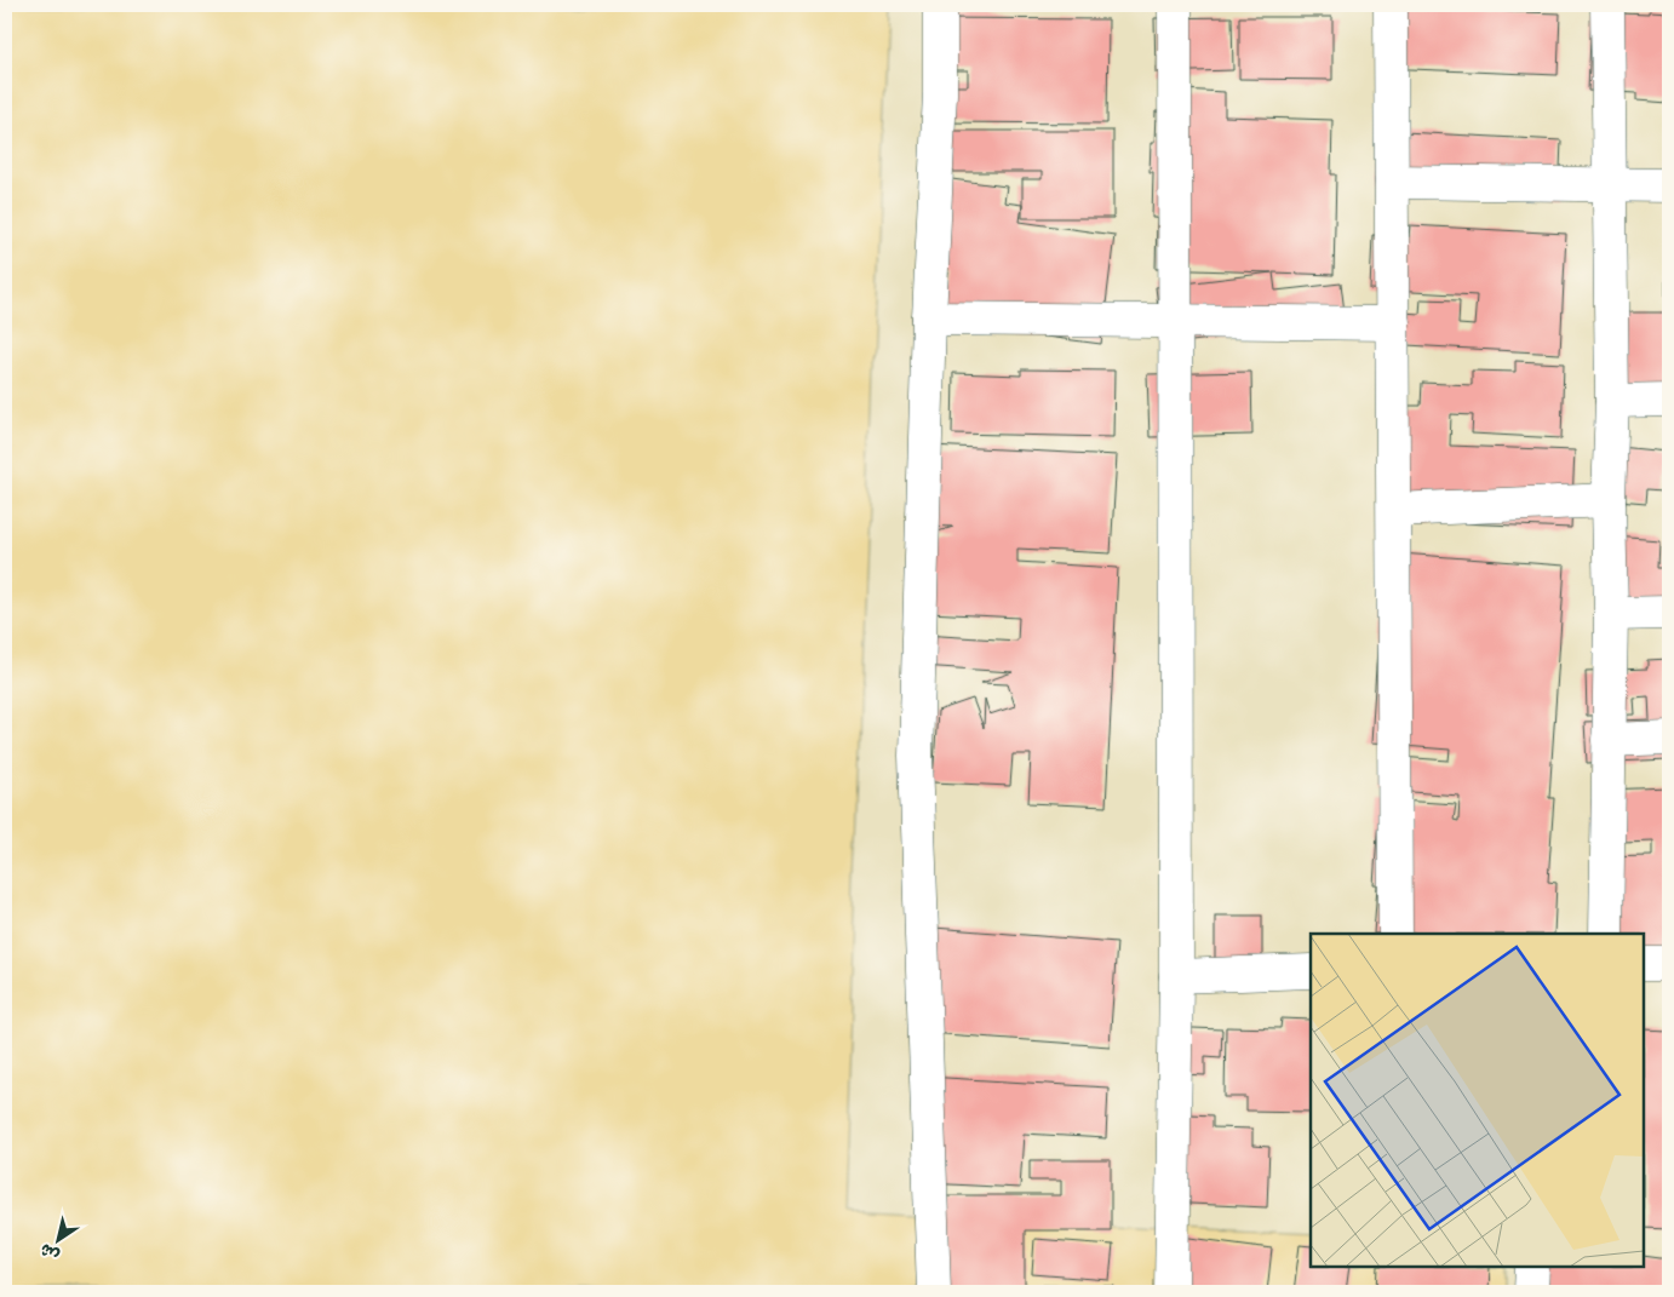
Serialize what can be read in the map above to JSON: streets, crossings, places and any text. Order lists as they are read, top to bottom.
{
  "north": "bottom left"
}
